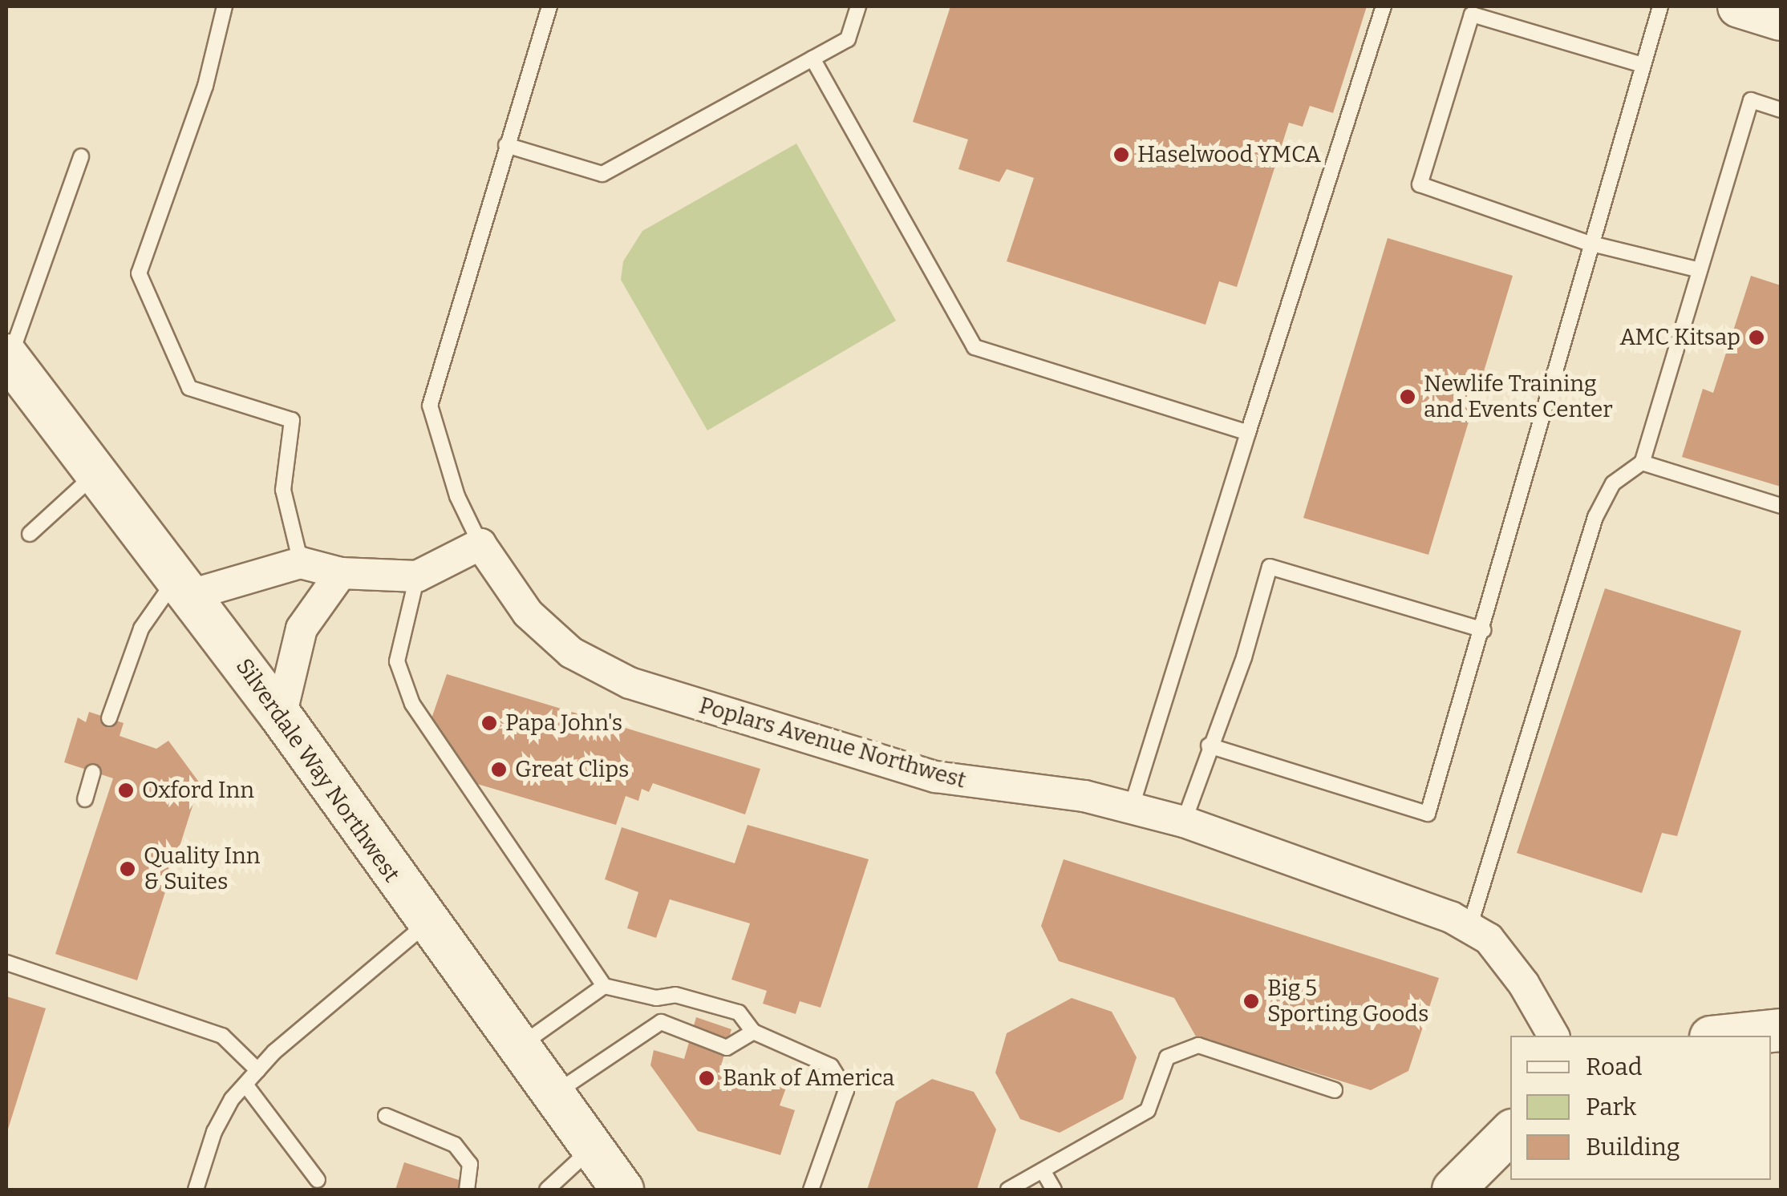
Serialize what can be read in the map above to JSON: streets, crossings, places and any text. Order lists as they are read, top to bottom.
{
  "streets": {
    "main road": ["Silverdale Way Northwest"],
    "street": ["Poplars Avenue Northwest"]
  },
  "places": [
    "Haselwood YMCA",
    "AMC Kitsap",
    "Newlife Training and Events Center",
    "Papa John's",
    "Great Clips",
    "Oxford Inn",
    "Quality Inn & Suites",
    "Big 5 Sporting Goods",
    "Bank of America"
  ],
  "legend": ["Road", "Park", "Building"]
}
